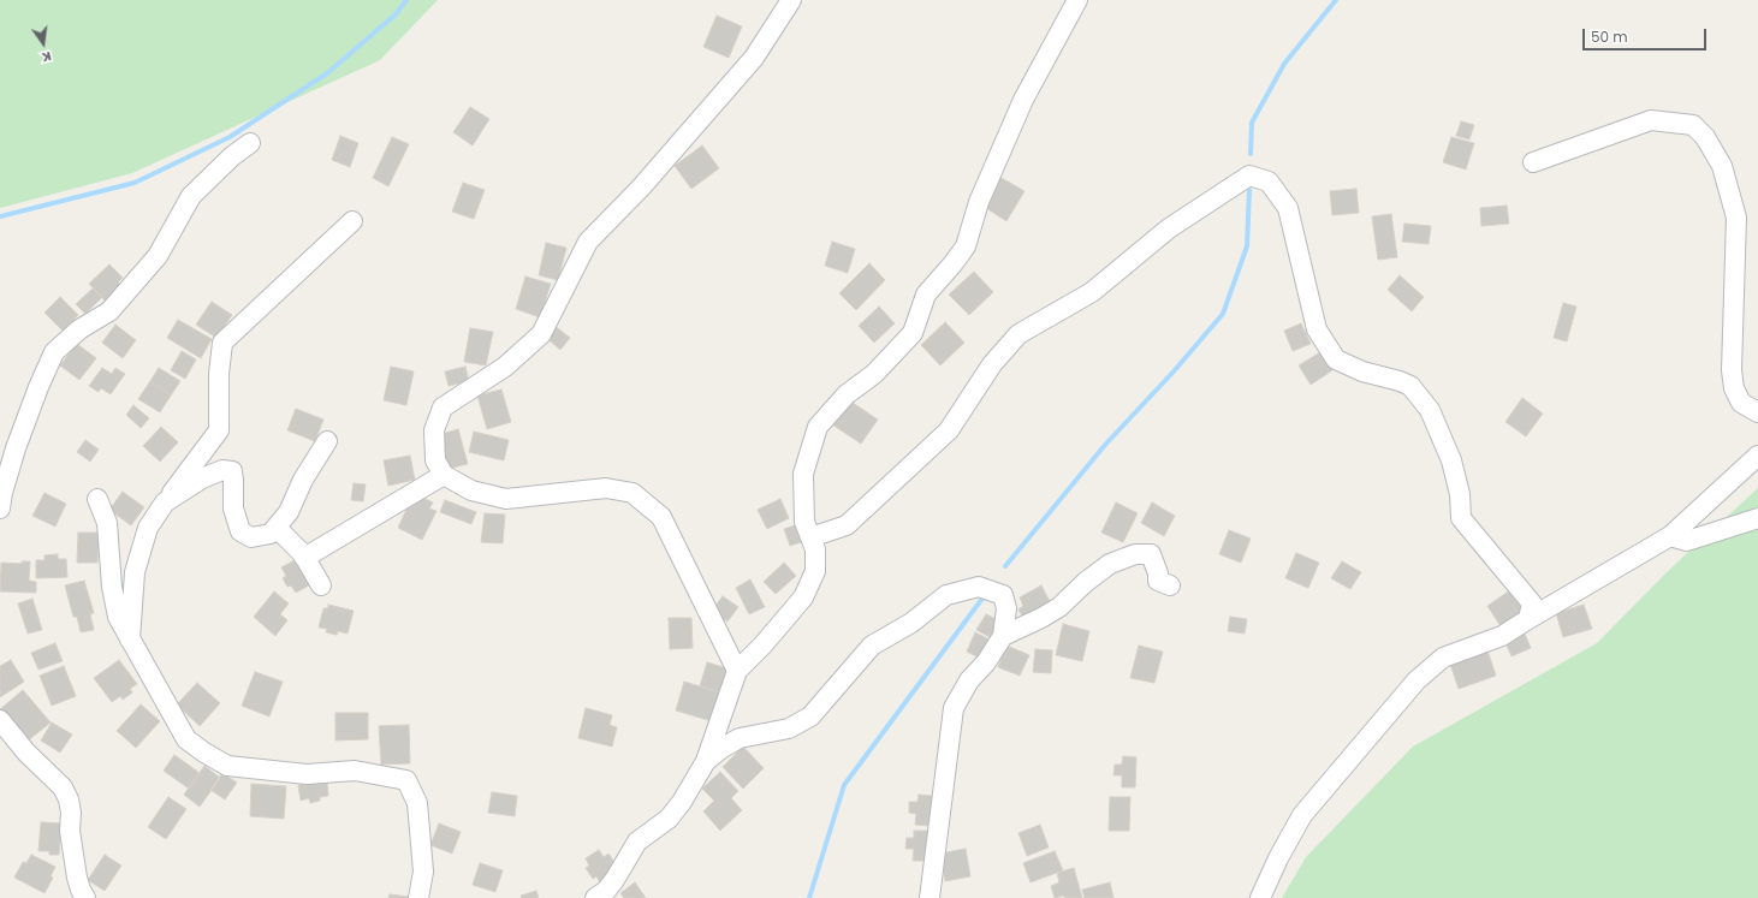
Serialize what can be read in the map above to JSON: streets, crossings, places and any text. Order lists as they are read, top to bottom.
{
  "scale_bar": "50 m",
  "north": "bottom"
}
